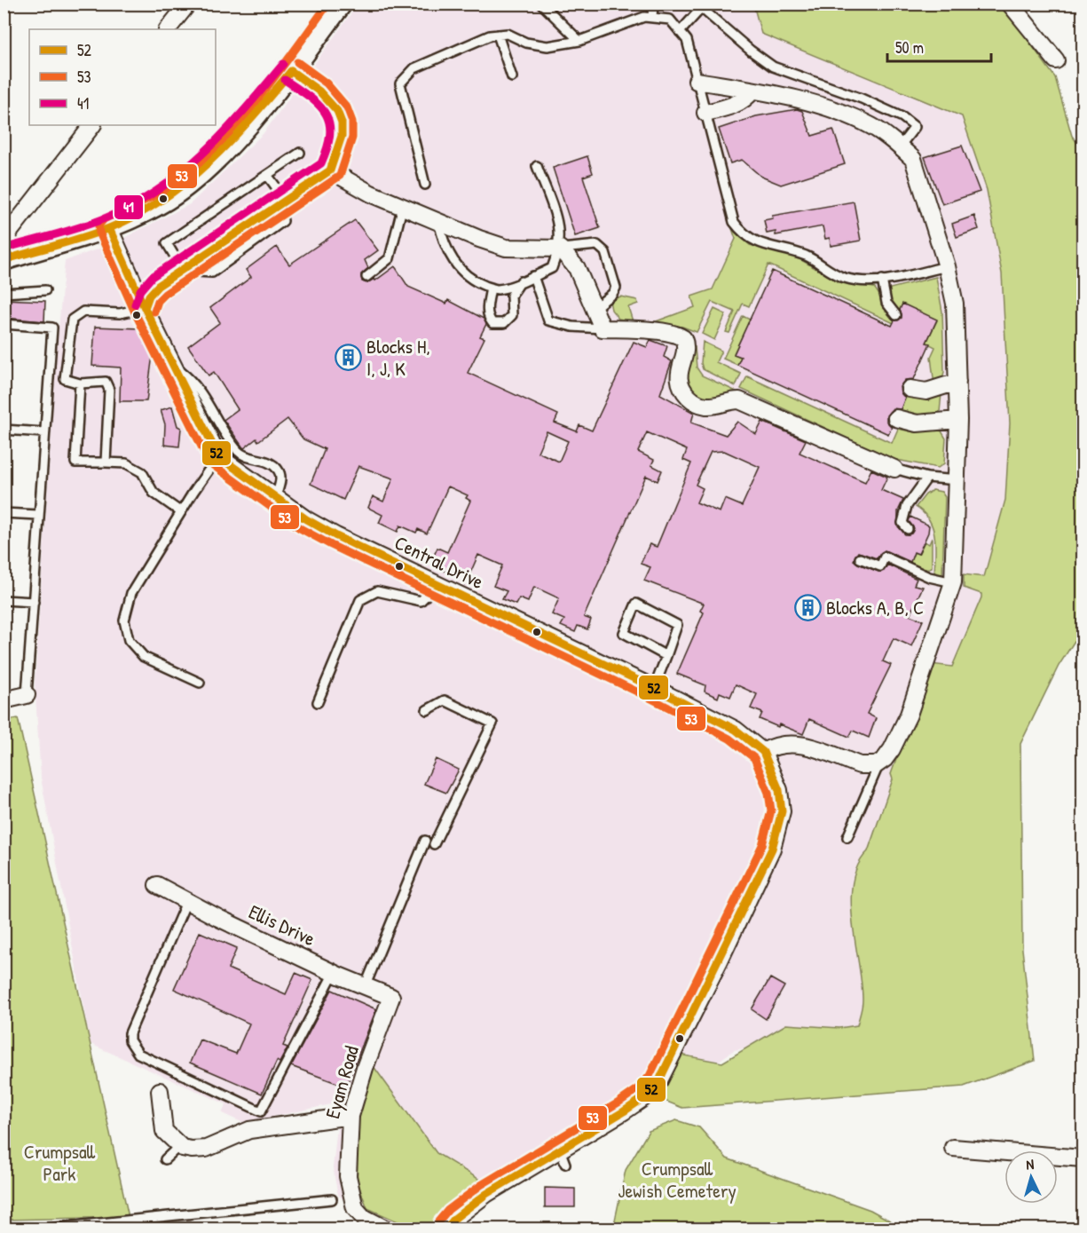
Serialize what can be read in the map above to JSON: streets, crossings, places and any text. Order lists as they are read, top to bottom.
{
  "streets": {
    "street": ["Central Drive", "Ellis Drive", "Eyam Road"]
  },
  "crossings": [
    ["Ellis Drive", "Eyam Road"]
  ],
  "parks": ["Crumpsall Park", "Crumpsall Jewish Cemetery"],
  "places": {
    "building": ["Blocks H, I, J, K", "Blocks A, B, C"]
  },
  "lines": ["transit line 53", "transit line 41", "transit line 52"],
  "legend": ["52", "53", "41"],
  "scale_bar": "50 m",
  "north": "top"
}
